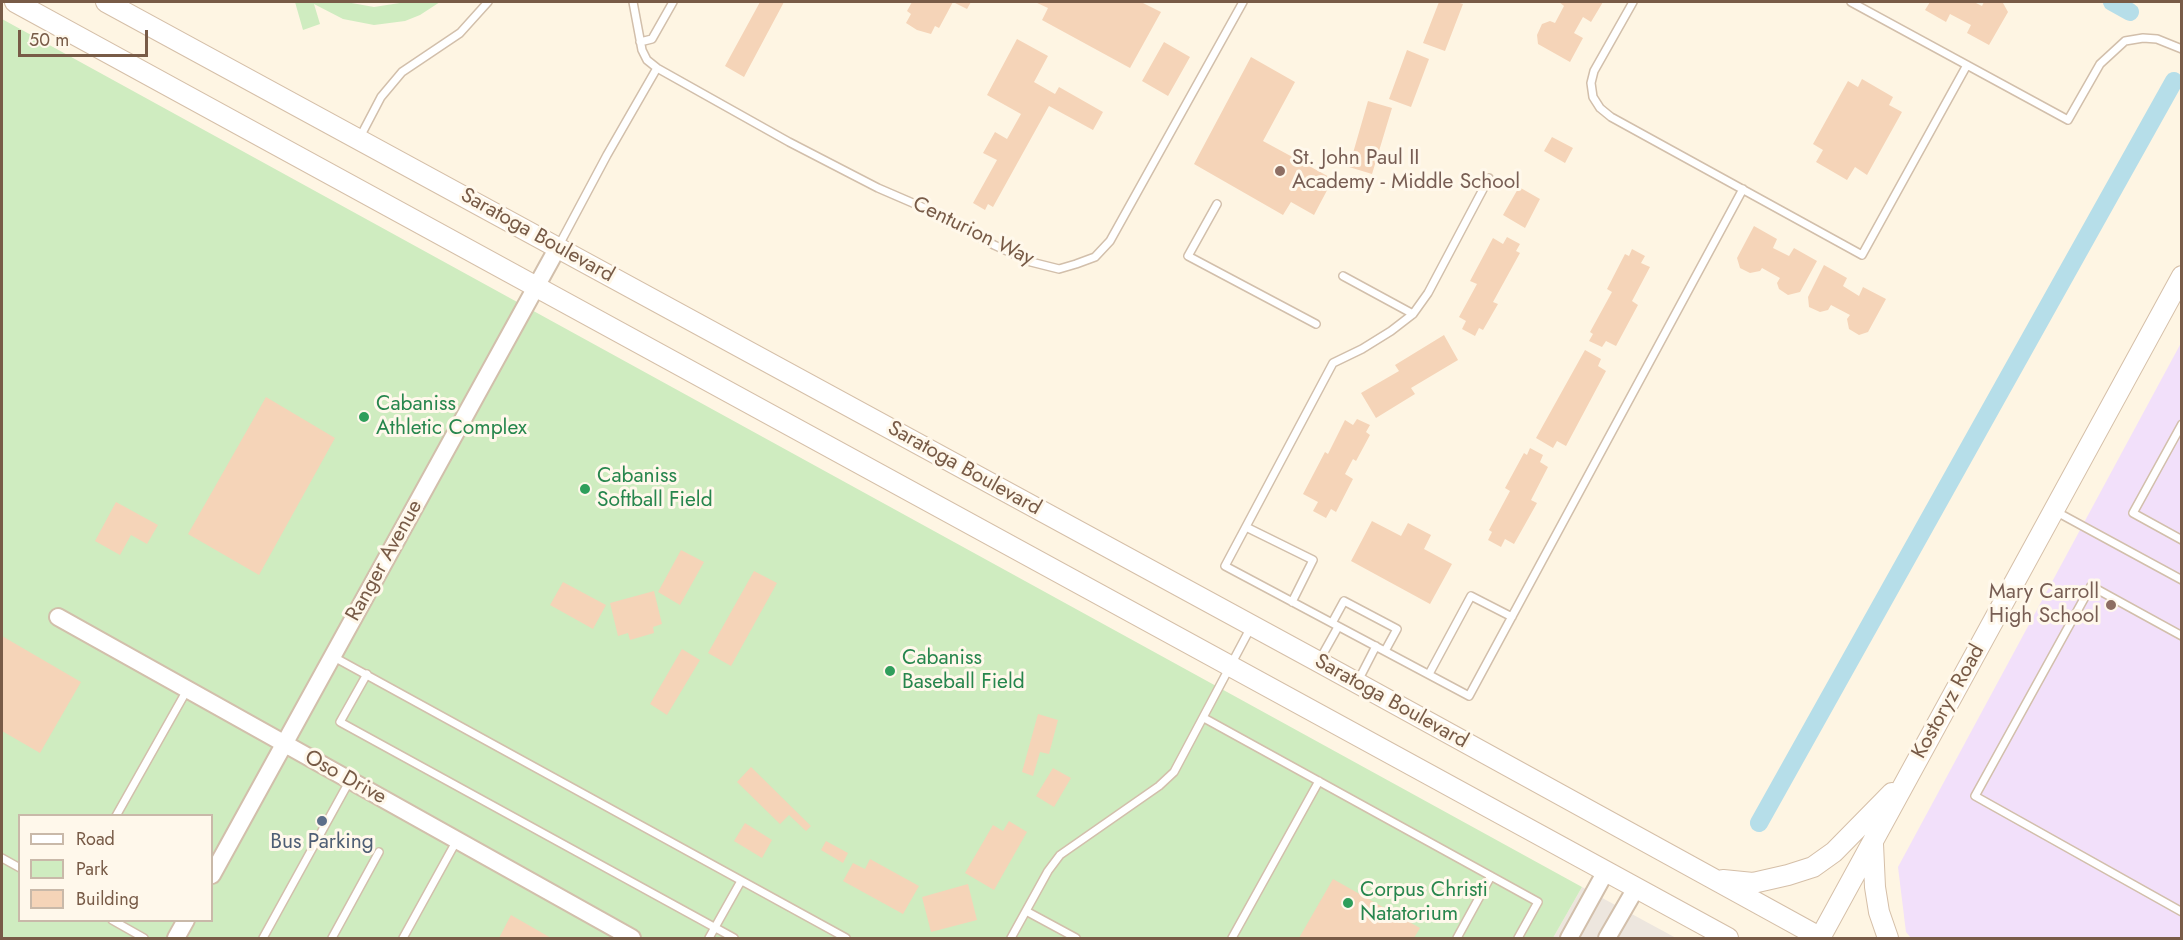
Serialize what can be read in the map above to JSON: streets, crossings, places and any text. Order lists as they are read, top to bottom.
{
  "streets": {
    "main road": ["Saratoga Boulevard", "Kostoryz Road"],
    "street": ["Ranger Avenue", "Oso Drive"],
    "lane": ["Centurion Way"]
  },
  "crossings": [
    ["Saratoga Boulevard", "Ranger Avenue"],
    ["Saratoga Boulevard", "Kostoryz Road"],
    ["Ranger Avenue", "Oso Drive"]
  ],
  "places": [
    "St. John Paul II Academy - Middle School",
    "Cabaniss Athletic Complex",
    "Cabaniss Softball Field",
    "Mary Carroll High School",
    "Cabaniss Baseball Field",
    "Bus Parking",
    "Corpus Christi Natatorium"
  ],
  "legend": ["Road", "Park", "Building"],
  "scale_bar": "50 m"
}
